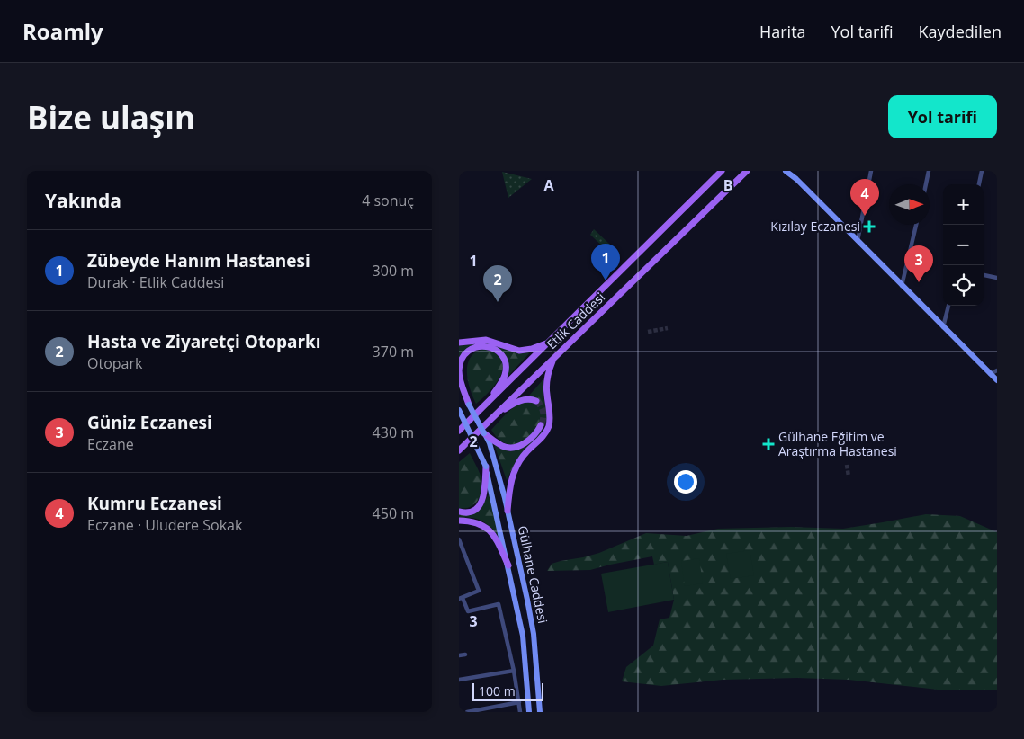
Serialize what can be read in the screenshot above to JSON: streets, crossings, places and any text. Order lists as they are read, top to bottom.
{
  "streets": {
    "main road": ["Etlik Caddesi", "Gülhane Caddesi"]
  },
  "places": {
    "health": ["Kızılay Eczanesi", "Gülhane Eğitim ve Araştırma Hastanesi"]
  },
  "scale_bar": "100 m",
  "north": "right",
  "page": {
    "header": "Roamly",
    "nav": ["Harita", "Yol tarifi", "Kaydedilen"],
    "buttons": "Yol tarifi",
    "title": "Bize ulaşın",
    "heading": ["Yakında", "4 sonuç"],
    "pins": [
      "4",
      "1",
      "3",
      "2"
    ],
    "map_buttons": ["+", "−"],
    "list": [
      {
        "mark": "1",
        "name": "Zübeyde Hanım Hastanesi",
        "note": "Durak · Etlik Caddesi",
        "value": "300 m"
      },
      {
        "mark": "2",
        "name": "Hasta ve Ziyaretçi Otoparkı",
        "note": "Otopark",
        "value": "370 m"
      },
      {
        "mark": "3",
        "name": "Güniz Eczanesi",
        "note": "Eczane",
        "value": "430 m"
      },
      {
        "mark": "4",
        "name": "Kumru Eczanesi",
        "note": "Eczane · Uludere Sokak",
        "value": "450 m"
      }
    ],
    "scale": "100 m"
  },
  "grid": {
    "columns": ["A", "B"],
    "rows": ["1", "2", "3"]
  }
}
